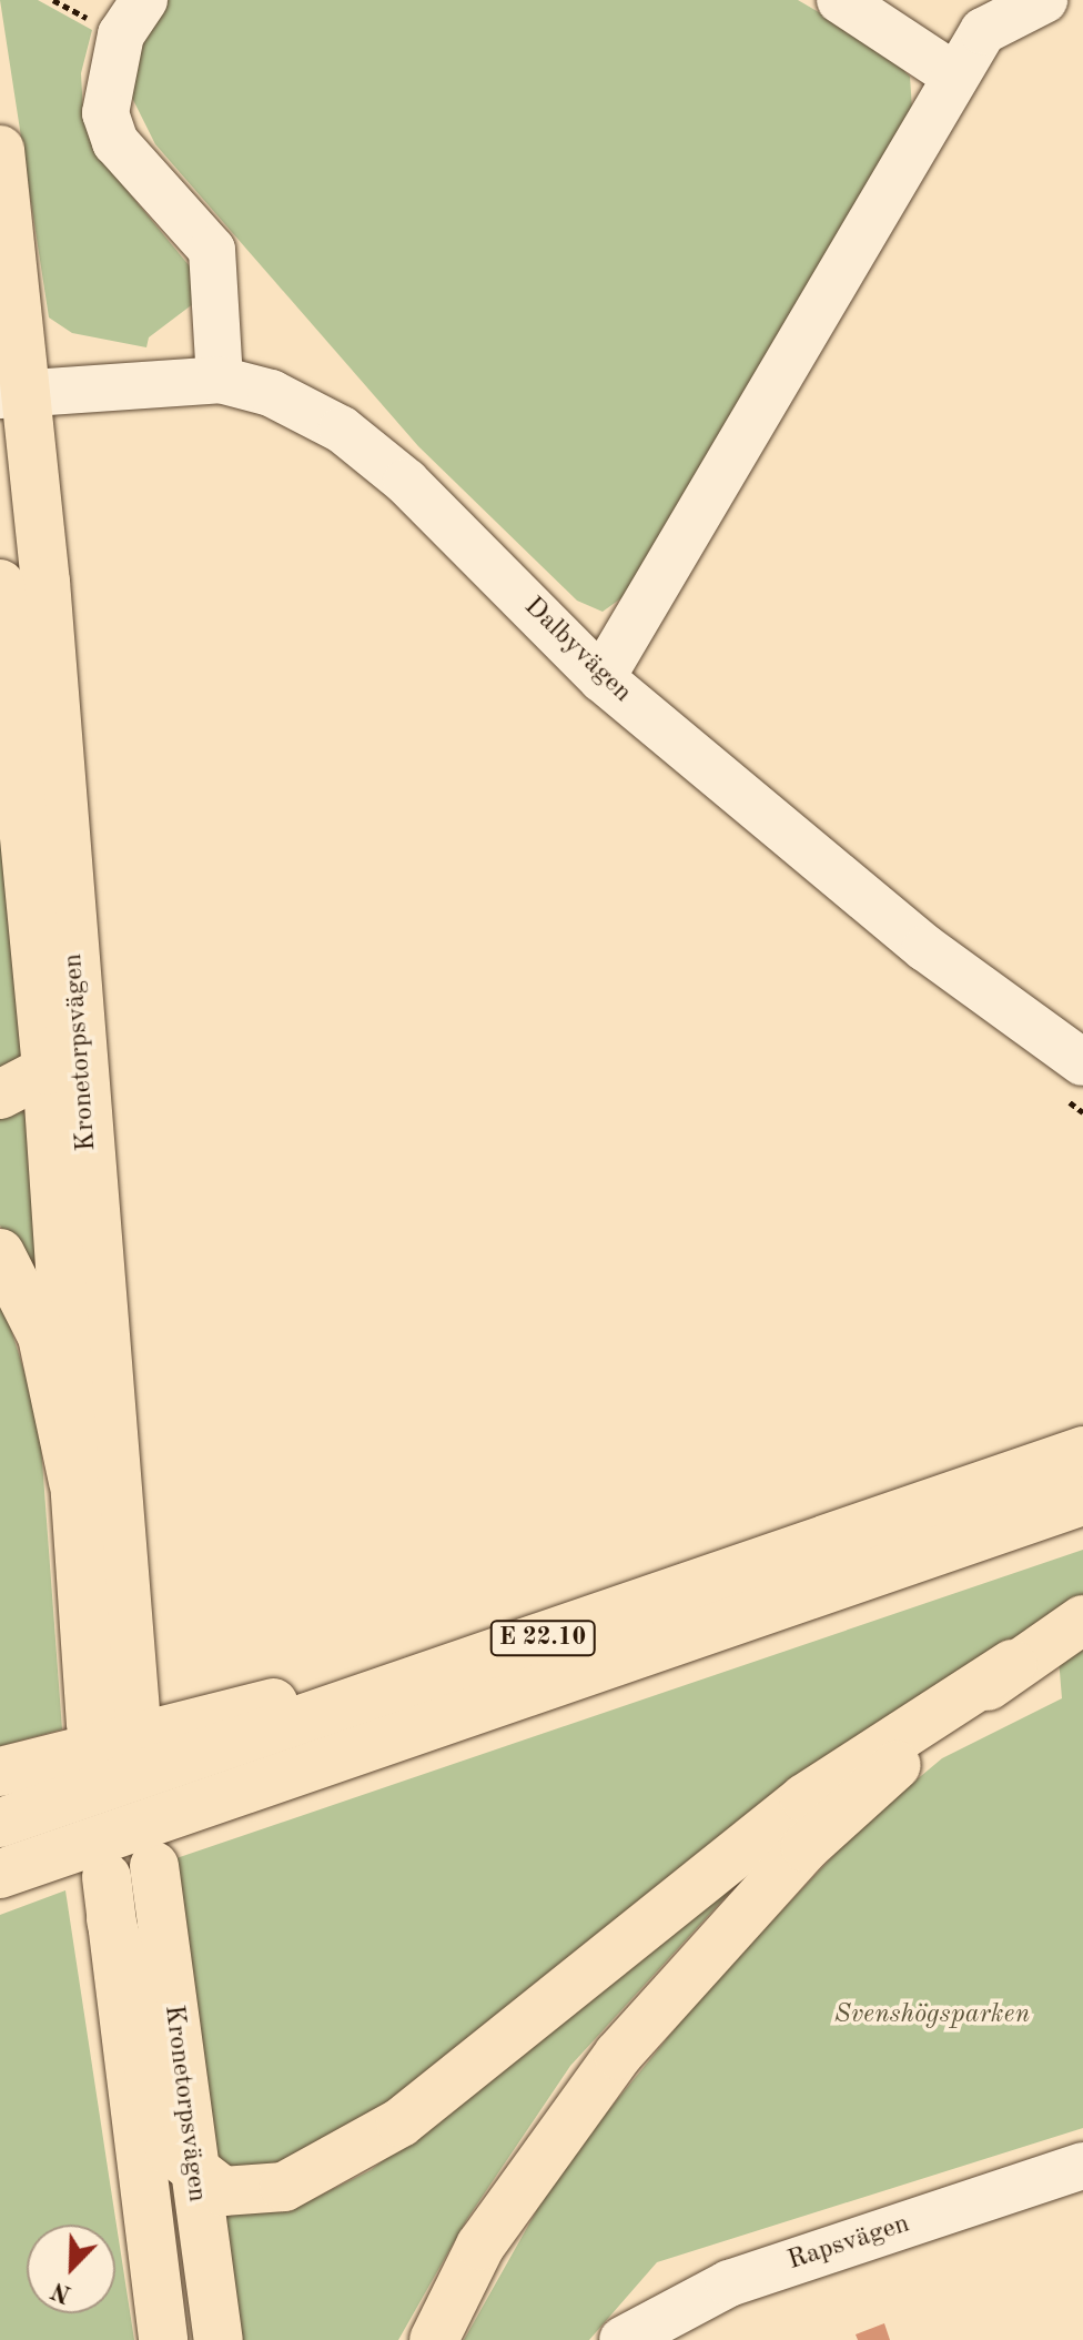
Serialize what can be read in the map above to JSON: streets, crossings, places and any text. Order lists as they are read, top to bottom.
{
  "streets": {
    "main road": ["Kronetorpsvägen", "E 22.10"],
    "street": ["Dalbyvägen", "Rapsvägen"]
  },
  "crossings": [
    ["Dalbyvägen", "Kronetorpsvägen"]
  ],
  "parks": ["Svenshögsparken"],
  "north": "bottom left"
}
